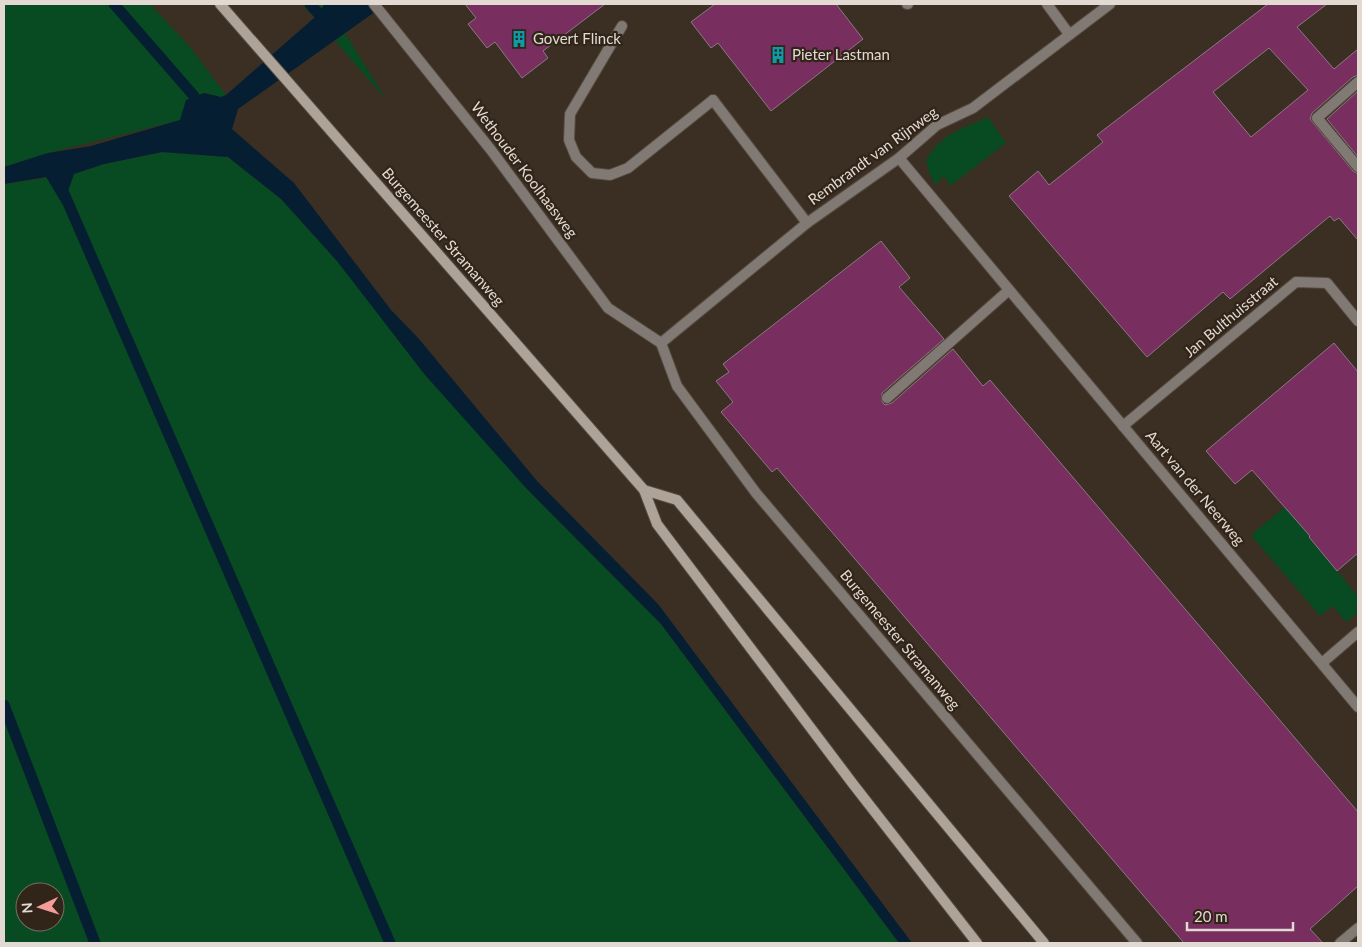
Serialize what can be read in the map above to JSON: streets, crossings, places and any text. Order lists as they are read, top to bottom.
{
  "streets": {
    "main road": ["Burgemeester Stramanweg"],
    "street": [
      "Rembrandt van Rijnweg",
      "Wethouder Koolhaasweg",
      "Jan Bulthuisstraat",
      "Aart van der Neerweg"
    ]
  },
  "crossings": [
    ["Rembrandt van Rijnweg", "Wethouder Koolhaasweg"],
    ["Rembrandt van Rijnweg", "Burgemeester Stramanweg"],
    ["Rembrandt van Rijnweg", "Aart van der Neerweg"],
    ["Wethouder Koolhaasweg", "Burgemeester Stramanweg"],
    ["Jan Bulthuisstraat", "Aart van der Neerweg"]
  ],
  "places": {
    "building": ["Govert Flinck", "Pieter Lastman"]
  },
  "scale_bar": "20 m",
  "north": "left"
}
